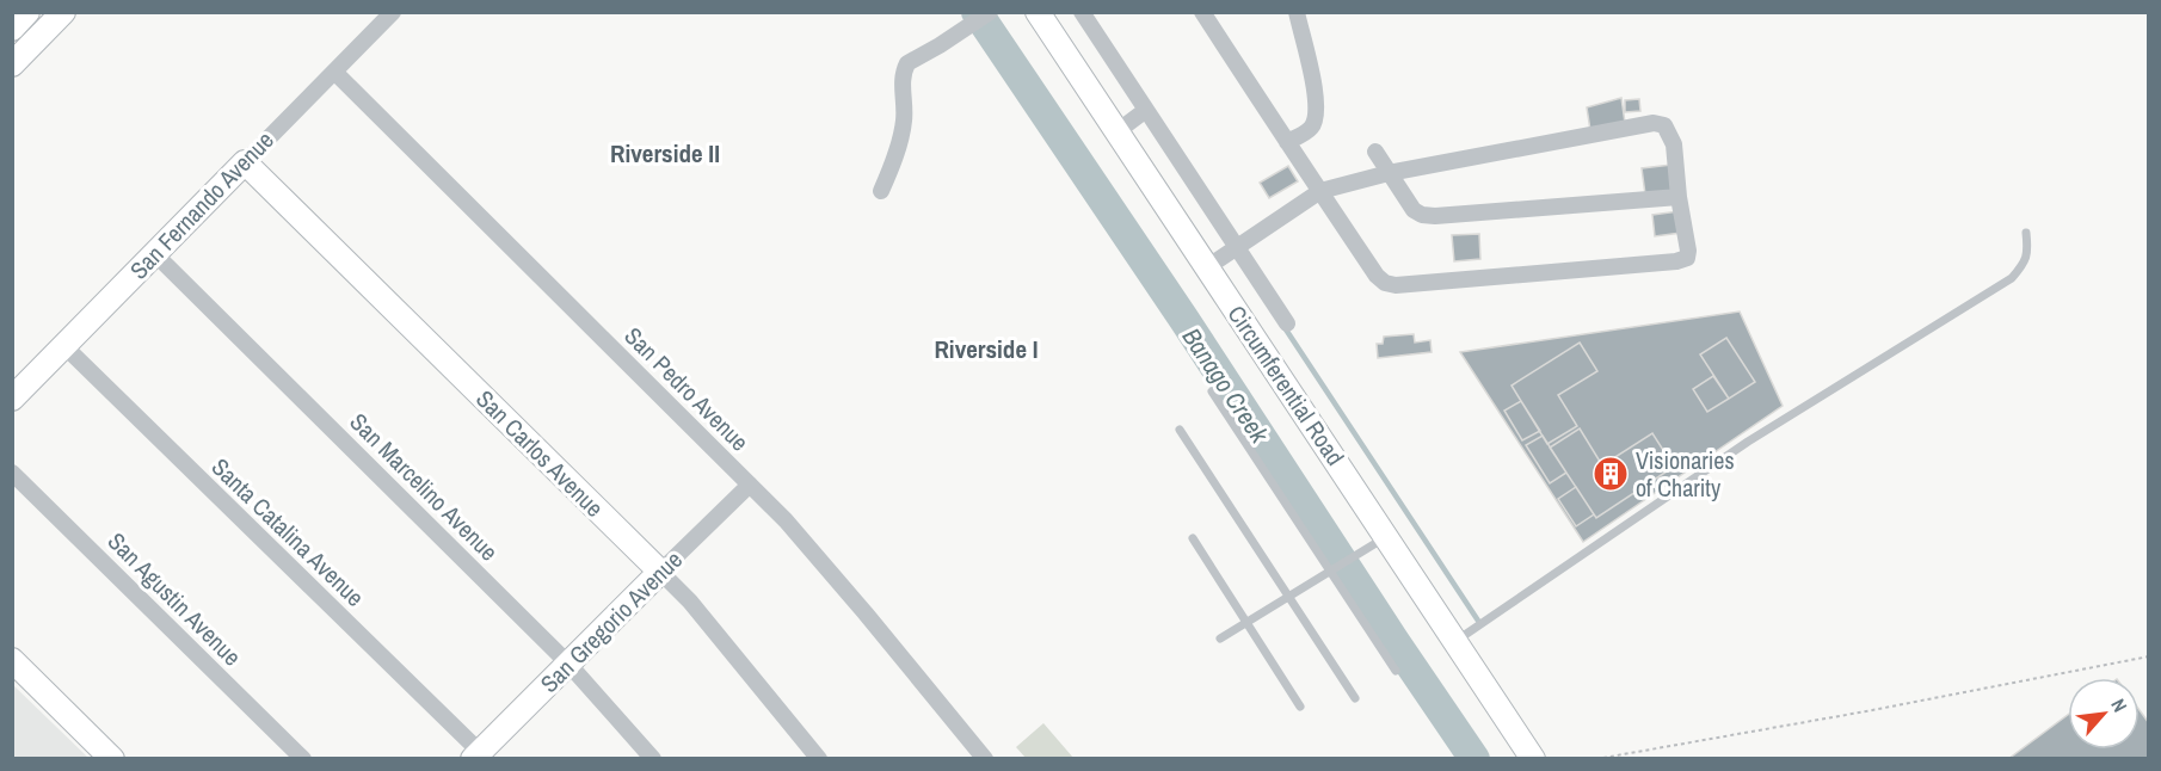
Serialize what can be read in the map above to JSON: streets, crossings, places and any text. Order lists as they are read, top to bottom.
{
  "streets": {
    "street": [
      "San Fernando Avenue",
      "Circumferential Road",
      "San Pedro Avenue",
      "San Carlos Avenue",
      "San Marcelino Avenue",
      "Santa Catalina Avenue",
      "San Agustin Avenue",
      "San Gregorio Avenue"
    ]
  },
  "crossings": [
    ["San Fernando Avenue", "San Pedro Avenue"],
    ["San Fernando Avenue", "San Carlos Avenue"],
    ["San Fernando Avenue", "San Marcelino Avenue"],
    ["San Fernando Avenue", "Santa Catalina Avenue"],
    ["San Pedro Avenue", "San Gregorio Avenue"],
    ["San Carlos Avenue", "San Gregorio Avenue"],
    ["San Marcelino Avenue", "San Gregorio Avenue"],
    ["Santa Catalina Avenue", "San Gregorio Avenue"]
  ],
  "districts": ["Riverside II", "Riverside I"],
  "water": ["Banago Creek"],
  "places": {
    "building": ["Visionaries of Charity"]
  },
  "north": "top right"
}
